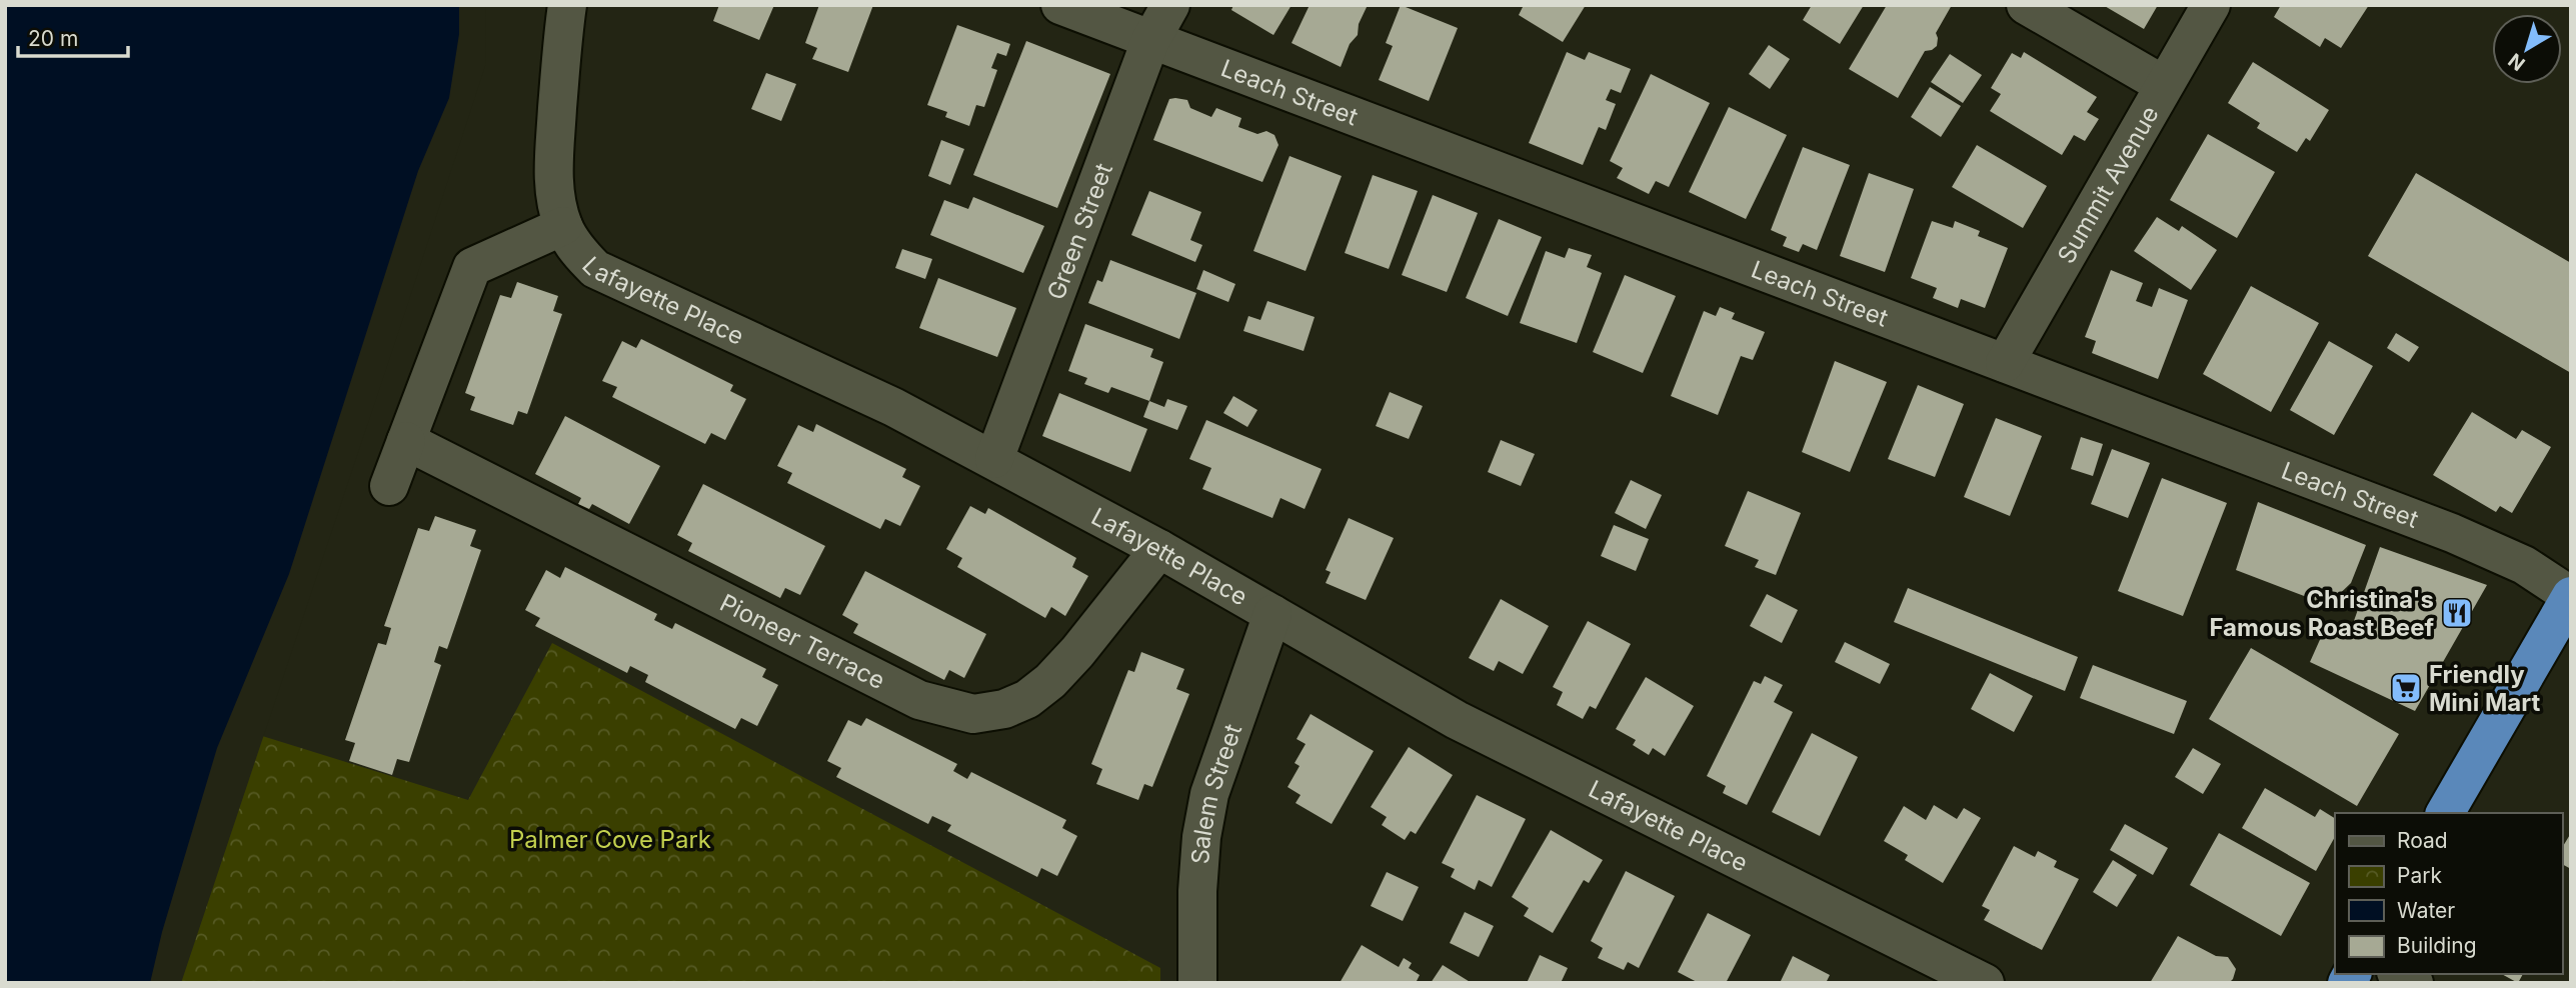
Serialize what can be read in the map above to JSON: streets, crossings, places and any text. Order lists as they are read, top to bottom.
{
  "streets": {
    "street": [
      "Leach Street",
      "Summit Avenue",
      "Green Street",
      "Lafayette Place",
      "Pioneer Terrace",
      "Salem Street"
    ]
  },
  "crossings": [
    ["Leach Street", "Summit Avenue"],
    ["Leach Street", "Green Street"],
    ["Green Street", "Lafayette Place"],
    ["Lafayette Place", "Pioneer Terrace"],
    ["Lafayette Place", "Salem Street"]
  ],
  "parks": ["Palmer Cove Park"],
  "places": {
    "restaurant": ["Christina's Famous Roast Beef"],
    "supermarket": ["Friendly Mini Mart"]
  },
  "legend": [
    "Road",
    "Park",
    "Water",
    "Building"
  ],
  "scale_bar": "20 m",
  "north": "bottom left"
}
